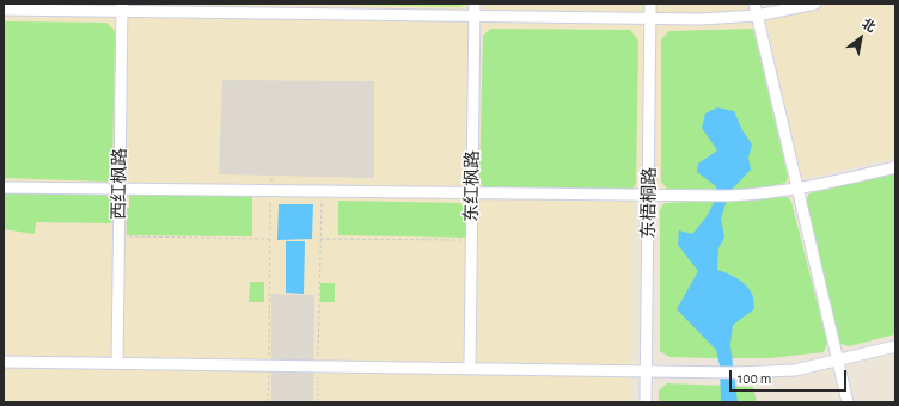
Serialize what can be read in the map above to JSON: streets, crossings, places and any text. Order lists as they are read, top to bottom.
{
  "streets": {
    "street": ["西红枫路", "东红枫路", "东梧桐路"]
  },
  "scale_bar": "100 m",
  "north": "top right"
}
